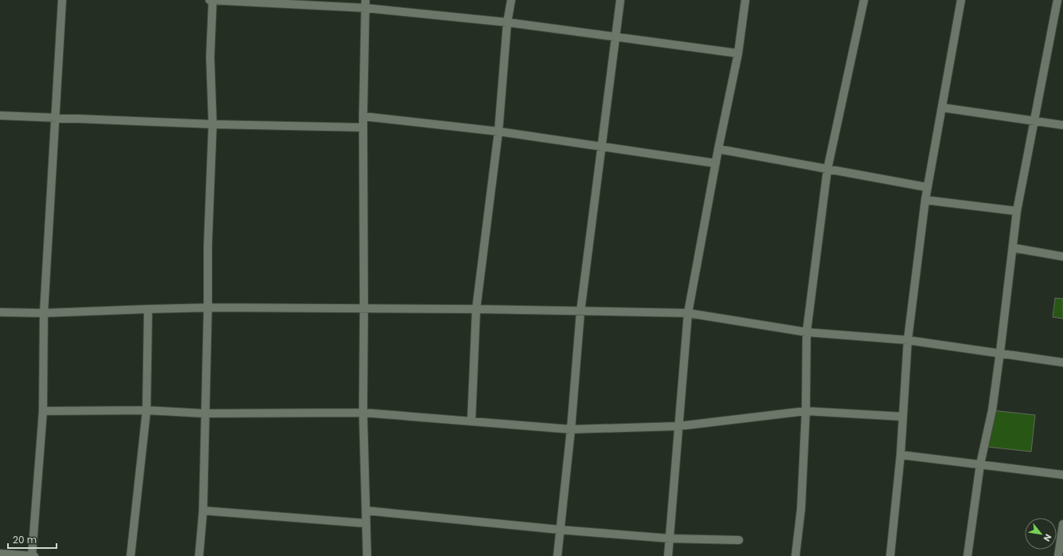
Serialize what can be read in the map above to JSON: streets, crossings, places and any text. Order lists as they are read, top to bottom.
{
  "scale_bar": "20 m",
  "north": "bottom right"
}
